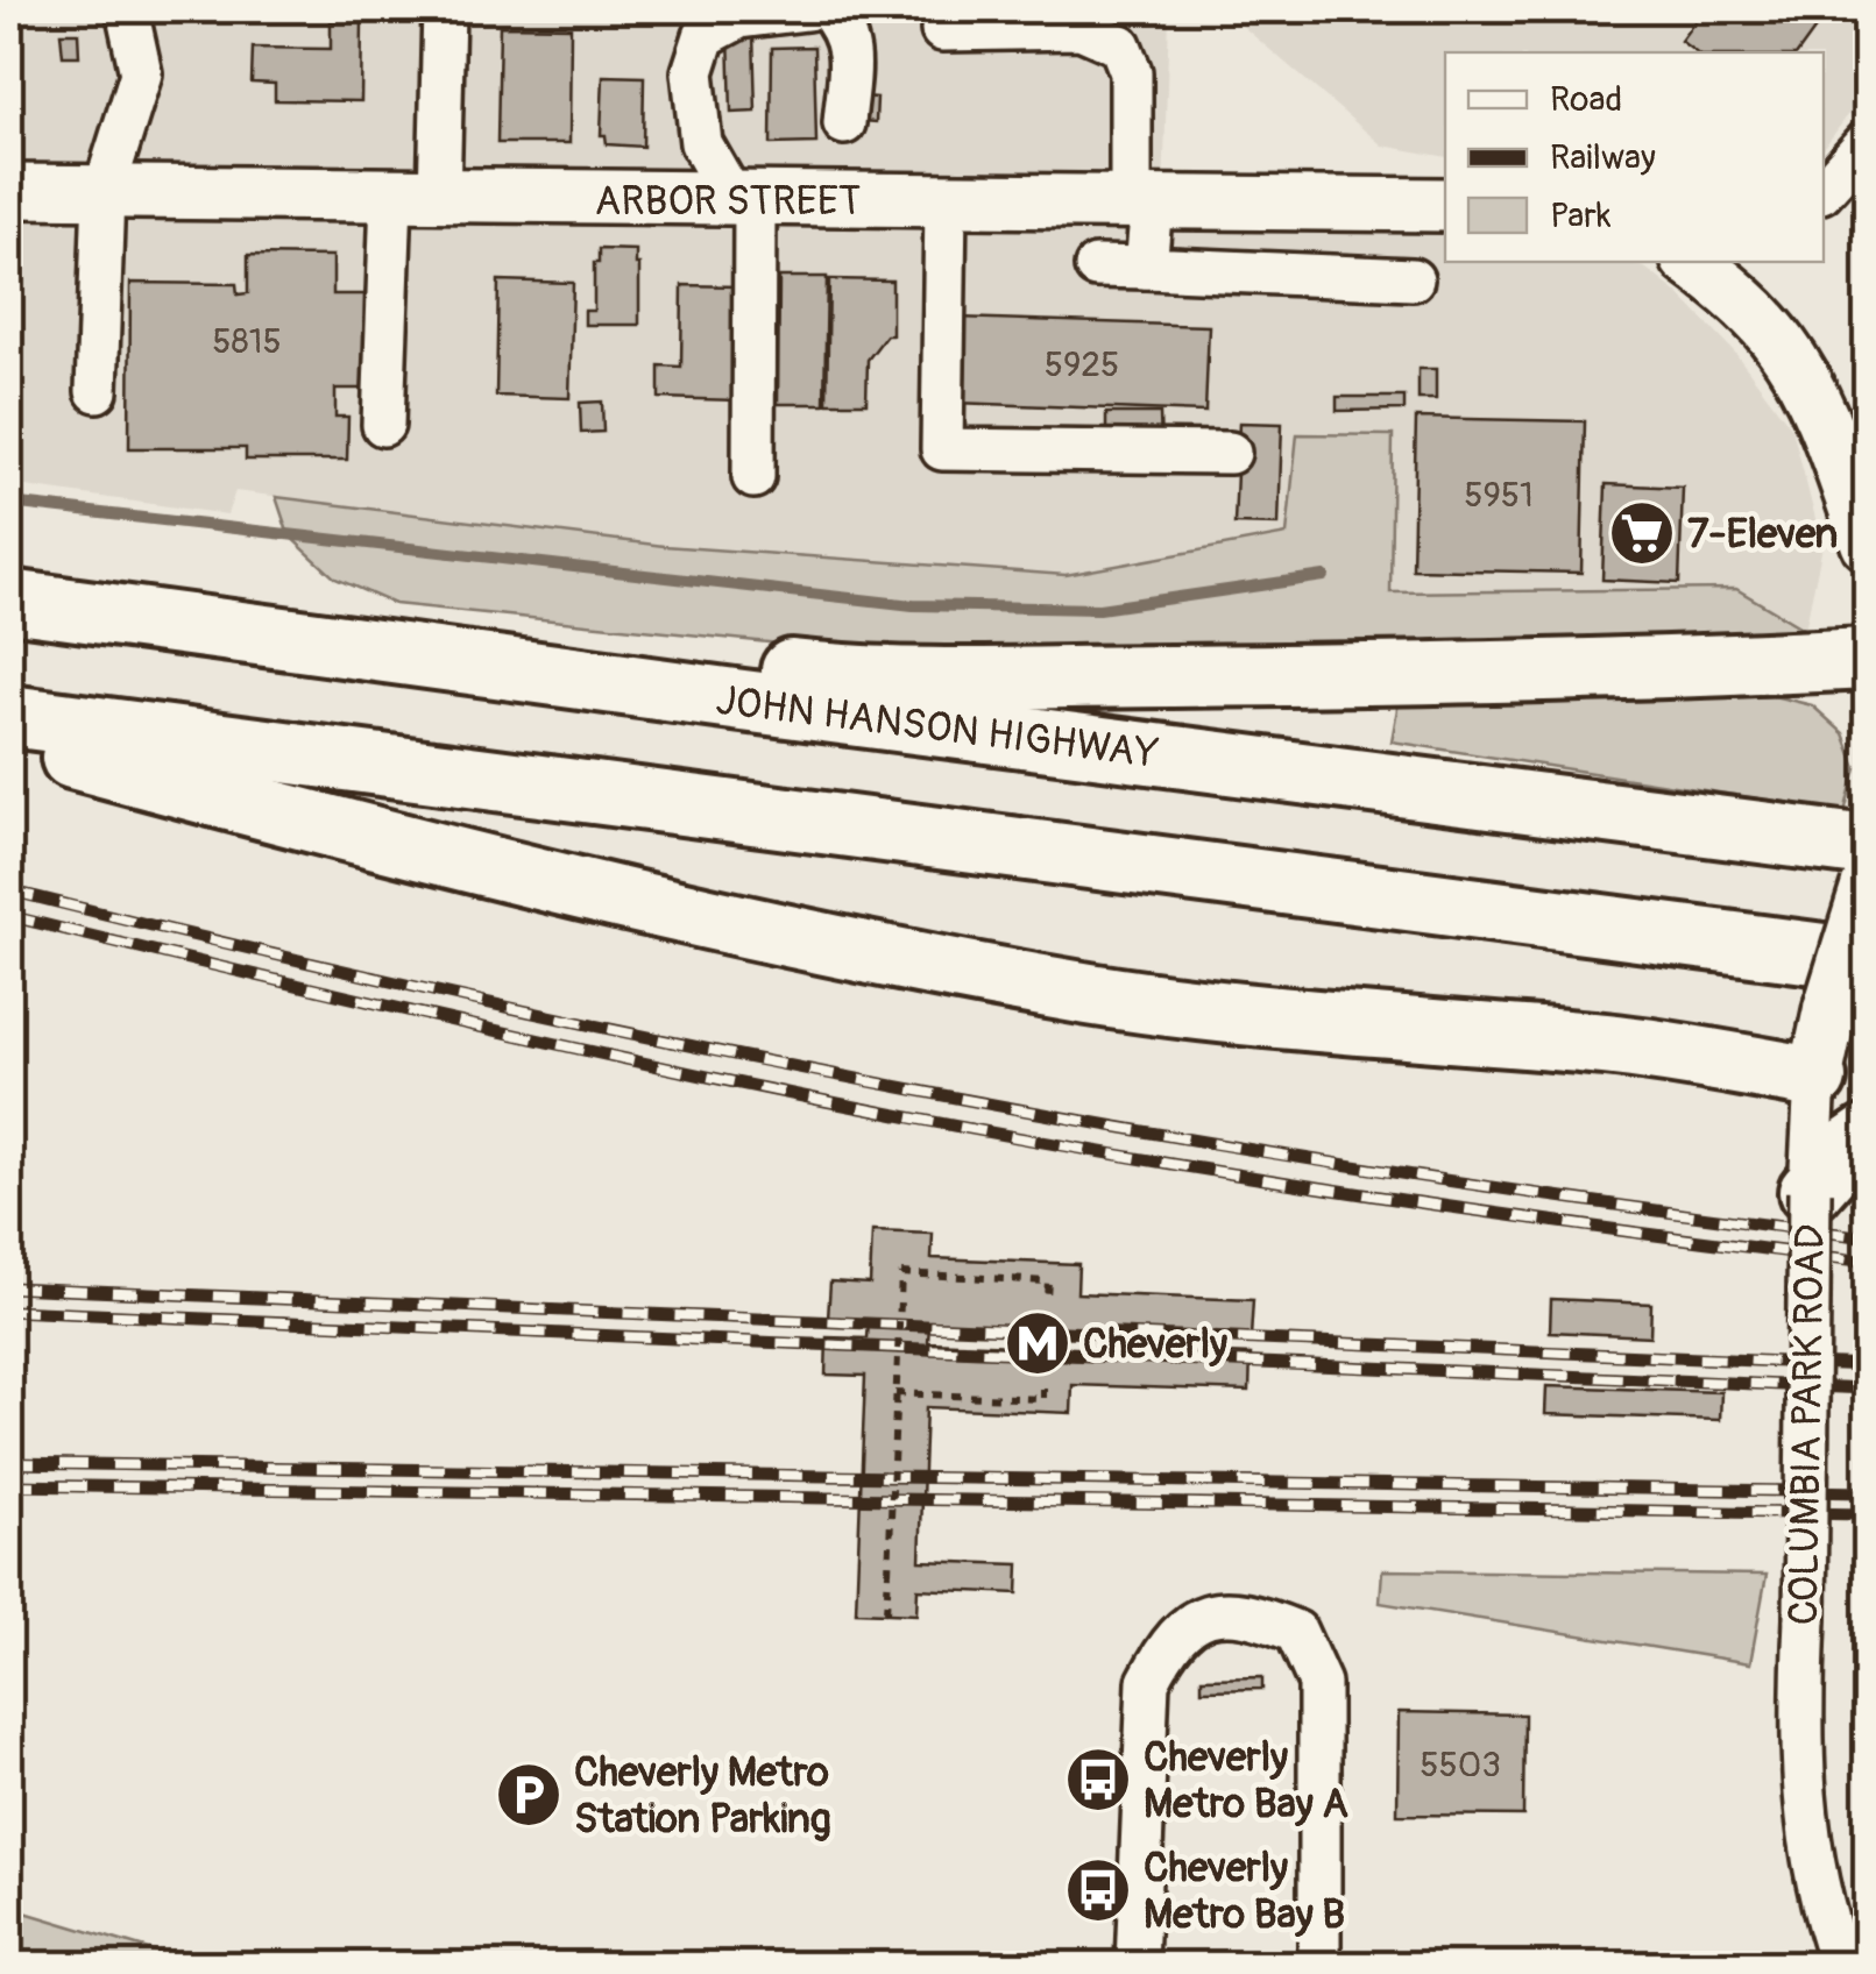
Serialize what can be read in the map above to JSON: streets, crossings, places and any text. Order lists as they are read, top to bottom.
{
  "streets": {
    "highway": ["JOHN HANSON HIGHWAY"],
    "main road": ["ARBOR STREET", "COLUMBIA PARK ROAD"]
  },
  "places": {
    "supermarket": ["7-Eleven"],
    "metro station": ["Cheverly"],
    "bus stop": ["Cheverly Metro Bay A", "Cheverly Metro Bay B"],
    "parking": ["Cheverly Metro Station Parking"]
  },
  "house_numbers": [
    "5815",
    "5925",
    "5951",
    "5503"
  ],
  "legend": ["Road", "Railway", "Park"]
}
